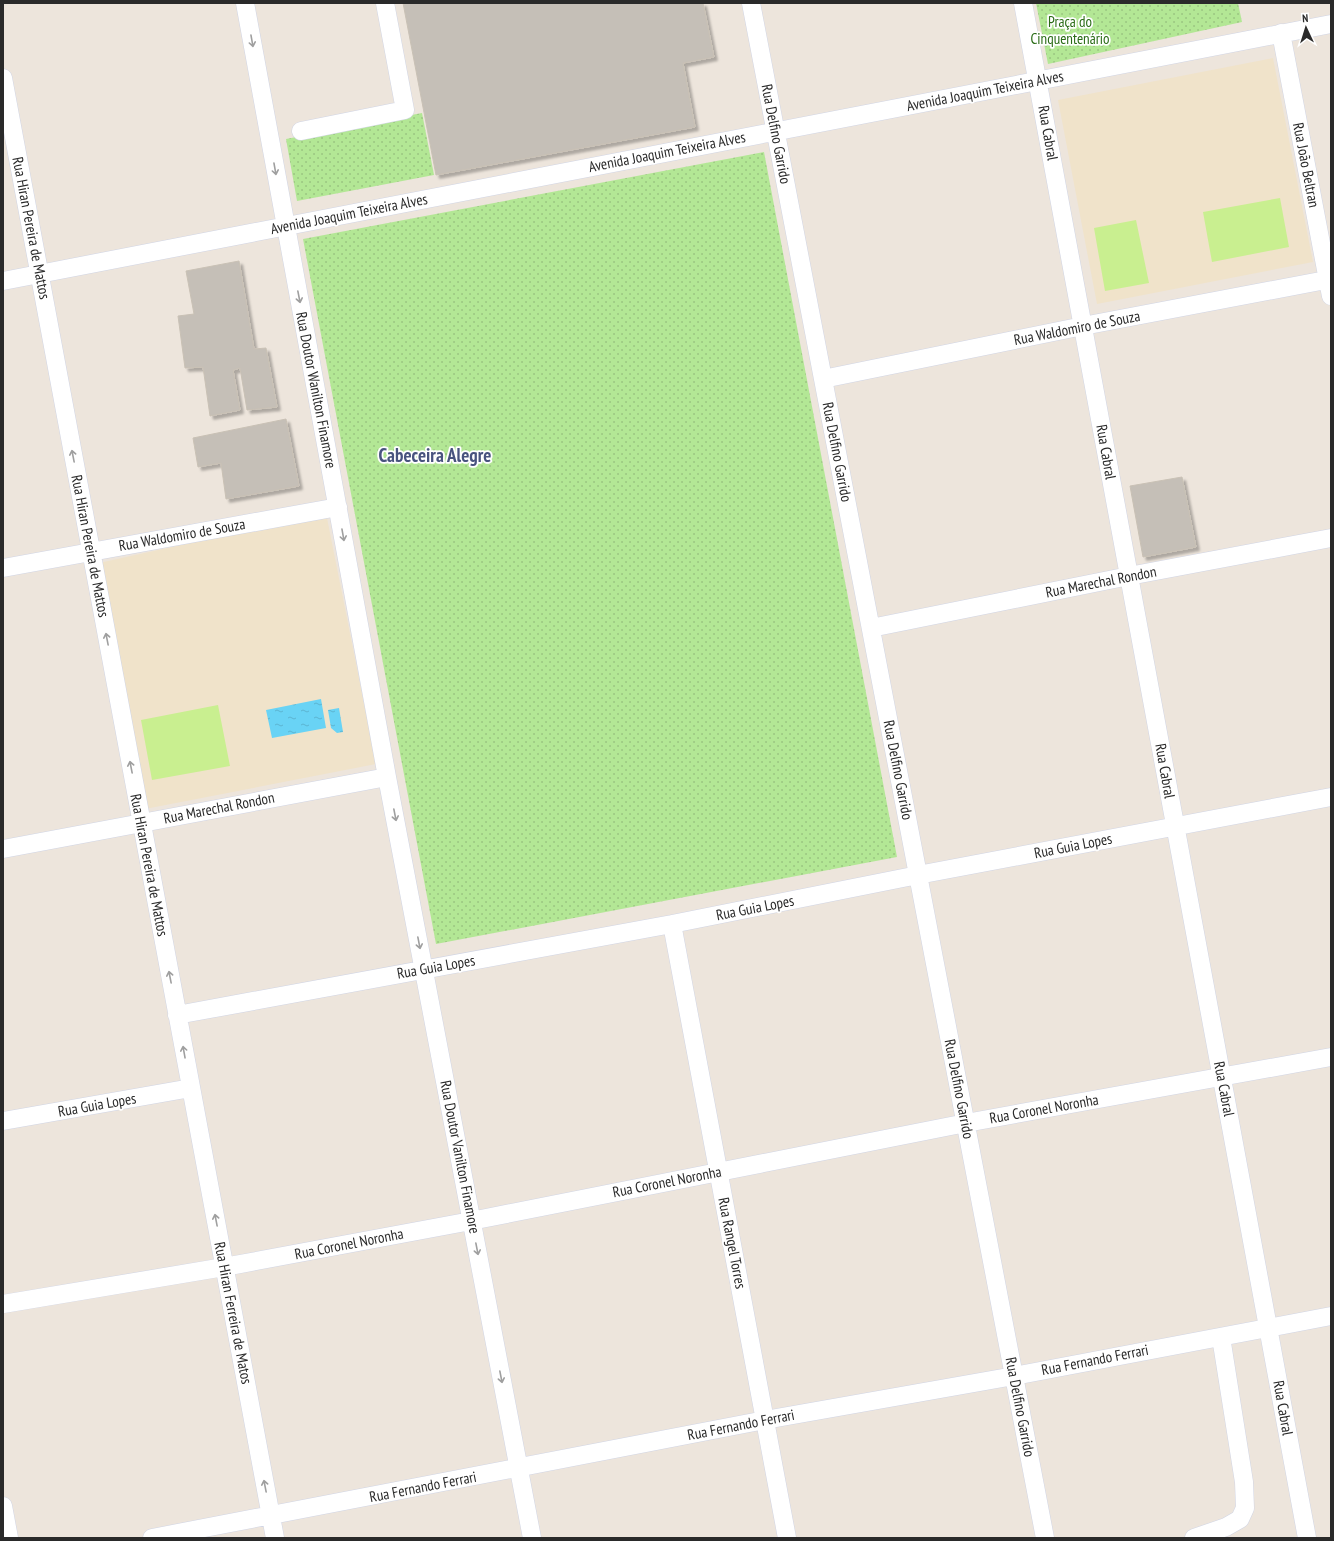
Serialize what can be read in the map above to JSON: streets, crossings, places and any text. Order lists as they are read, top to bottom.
{
  "streets": {
    "street": [
      "Avenida Joaquim Teixeira Alves",
      "Rua Cabral",
      "Rua Delfino Garrido",
      "Rua João Beltran",
      "Rua Hiran Pereira de Mattos",
      "Rua Waldomiro de Souza",
      "Rua Doutor Wanilton Finamore",
      "Rua Marechal Rondon",
      "Rua Guia Lopes",
      "Rua Coronel Noronha",
      "Rua Doutor Vanilton Finamore",
      "Rua Rangel Torres",
      "Rua Hiran Ferreira de Matos",
      "Rua Fernando Ferrari"
    ]
  },
  "crossings": [
    ["Avenida Joaquim Teixeira Alves", "Rua Cabral"],
    ["Avenida Joaquim Teixeira Alves", "Rua Delfino Garrido"],
    ["Avenida Joaquim Teixeira Alves", "Rua João Beltran"],
    ["Avenida Joaquim Teixeira Alves", "Rua Hiran Pereira de Mattos"],
    ["Avenida Joaquim Teixeira Alves", "Rua Doutor Wanilton Finamore"],
    ["Rua Cabral", "Rua Waldomiro de Souza"],
    ["Rua Cabral", "Rua Marechal Rondon"],
    ["Rua Cabral", "Rua Guia Lopes"],
    ["Rua Cabral", "Rua Coronel Noronha"],
    ["Rua Cabral", "Rua Fernando Ferrari"],
    ["Rua Delfino Garrido", "Rua Waldomiro de Souza"],
    ["Rua Delfino Garrido", "Rua Marechal Rondon"],
    ["Rua Delfino Garrido", "Rua Guia Lopes"],
    ["Rua Delfino Garrido", "Rua Coronel Noronha"],
    ["Rua Delfino Garrido", "Rua Fernando Ferrari"],
    ["Rua João Beltran", "Rua Waldomiro de Souza"],
    ["Rua Hiran Pereira de Mattos", "Rua Waldomiro de Souza"],
    ["Rua Hiran Pereira de Mattos", "Rua Marechal Rondon"],
    ["Rua Hiran Pereira de Mattos", "Rua Guia Lopes"],
    ["Rua Hiran Pereira de Mattos", "Rua Hiran Ferreira de Matos"],
    ["Rua Waldomiro de Souza", "Rua Doutor Wanilton Finamore"],
    ["Rua Doutor Wanilton Finamore", "Rua Marechal Rondon"],
    ["Rua Doutor Wanilton Finamore", "Rua Doutor Vanilton Finamore"],
    ["Rua Marechal Rondon", "Rua Doutor Vanilton Finamore"],
    ["Rua Guia Lopes", "Rua Doutor Vanilton Finamore"],
    ["Rua Guia Lopes", "Rua Rangel Torres"],
    ["Rua Guia Lopes", "Rua Hiran Ferreira de Matos"],
    ["Rua Coronel Noronha", "Rua Doutor Vanilton Finamore"],
    ["Rua Coronel Noronha", "Rua Rangel Torres"],
    ["Rua Coronel Noronha", "Rua Hiran Ferreira de Matos"],
    ["Rua Doutor Vanilton Finamore", "Rua Fernando Ferrari"],
    ["Rua Rangel Torres", "Rua Fernando Ferrari"],
    ["Rua Hiran Ferreira de Matos", "Rua Fernando Ferrari"]
  ],
  "one_way": [
    "Rua Hiran Pereira de Mattos",
    "Rua Doutor Wanilton Finamore",
    "Rua Doutor Vanilton Finamore",
    "Rua Hiran Ferreira de Matos"
  ],
  "districts": ["Cabeceira Alegre"],
  "parks": ["Praça do Cinquentenário"],
  "north": "top"
}
